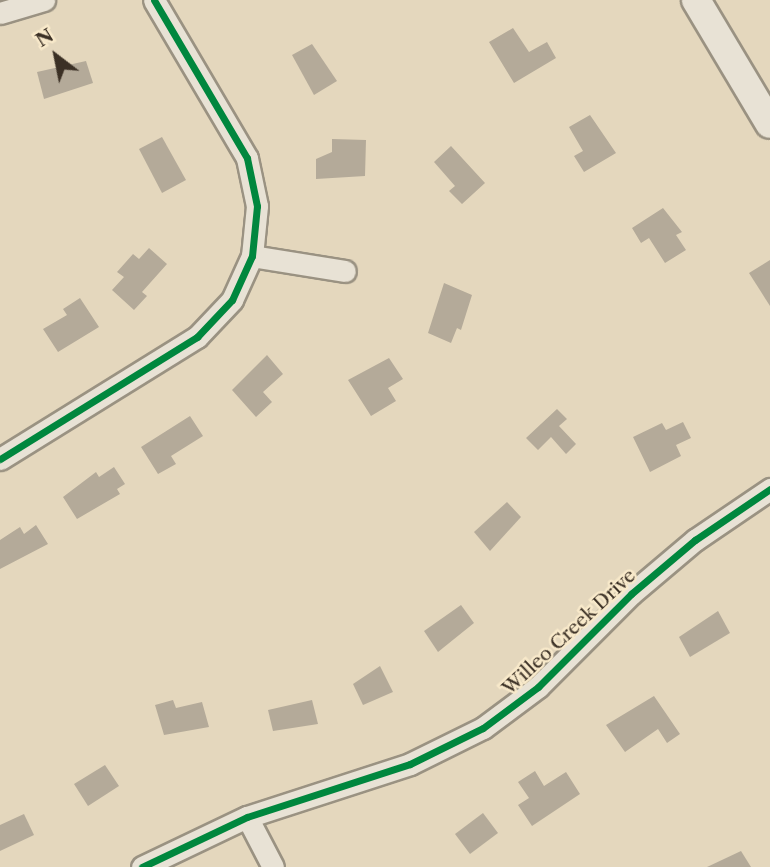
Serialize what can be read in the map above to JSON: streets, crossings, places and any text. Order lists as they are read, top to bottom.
{
  "streets": {
    "street": ["Willeo Creek Drive"]
  },
  "north": "top left"
}
